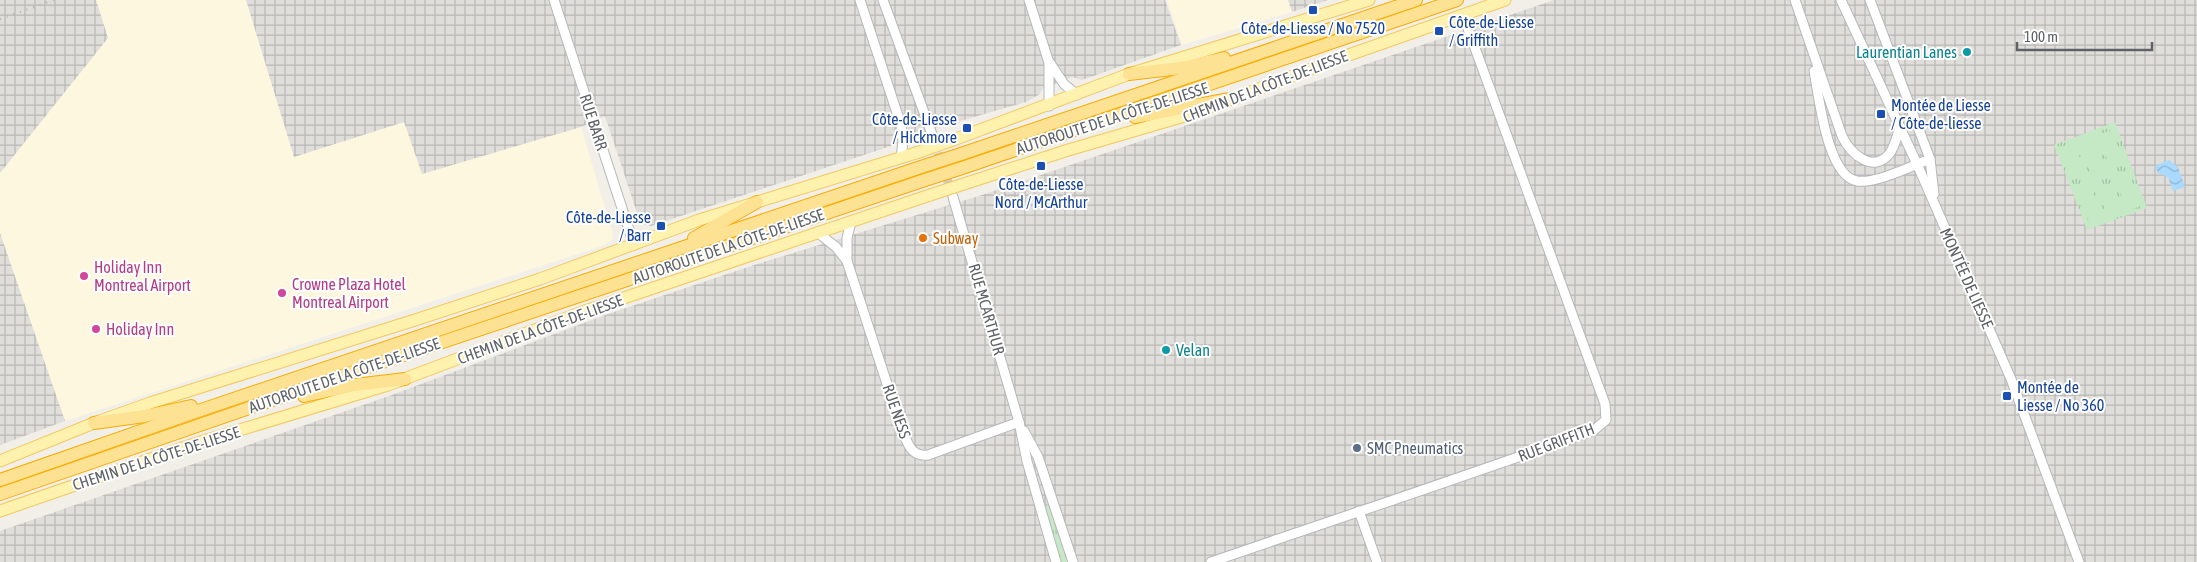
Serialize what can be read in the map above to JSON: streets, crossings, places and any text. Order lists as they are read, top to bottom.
{
  "streets": {
    "highway": ["AUTOROUTE DE LA CÔTE-DE-LIESSE"],
    "main road": ["CHEMIN DE LA CÔTE-DE-LIESSE"],
    "street": [
      "RUE BARR",
      "MONTÉE DE LIESSE",
      "RUE MCARTHUR",
      "RUE NESS",
      "RUE GRIFFITH"
    ]
  },
  "crossings": [
    ["CHEMIN DE LA CÔTE-DE-LIESSE", "RUE NESS"],
    ["CHEMIN DE LA CÔTE-DE-LIESSE", "RUE GRIFFITH"],
    ["RUE MCARTHUR", "RUE NESS"]
  ],
  "places": {
    "transit": [
      "Côte-de-Liesse / No 7520",
      "Côte-de-Liesse / Griffith",
      "Montée de Liesse / Côte-de-liesse",
      "Côte-de-Liesse / Hickmore",
      "Côte-de-Liesse Nord / McArthur",
      "Côte-de-Liesse / Barr",
      "Montée de Liesse / No 360"
    ],
    "other": [
      "Laurentian Lanes",
      "Subway",
      "Holiday Inn Montreal Airport",
      "Crowne Plaza Hotel Montreal Airport",
      "Holiday Inn",
      "Velan",
      "SMC Pneumatics"
    ]
  },
  "scale_bar": "100 m"
}
